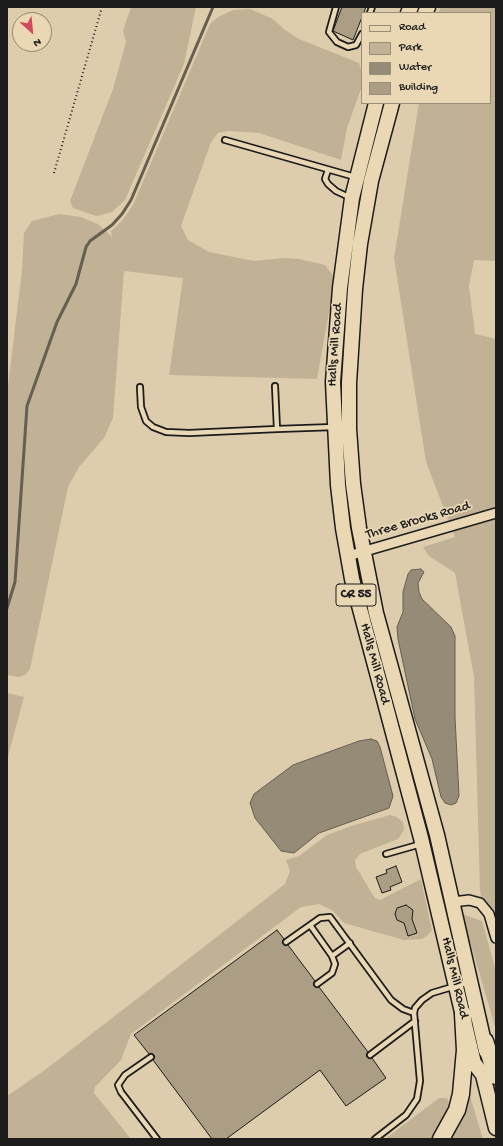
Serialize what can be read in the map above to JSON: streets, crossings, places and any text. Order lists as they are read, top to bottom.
{
  "streets": {
    "main road": ["Halls Mill Road", "CR 55"],
    "street": ["Three Brooks Road"]
  },
  "crossings": [
    ["Halls Mill Road", "Three Brooks Road"]
  ],
  "legend": [
    "Road",
    "Park",
    "Water",
    "Building"
  ],
  "north": "bottom right"
}
